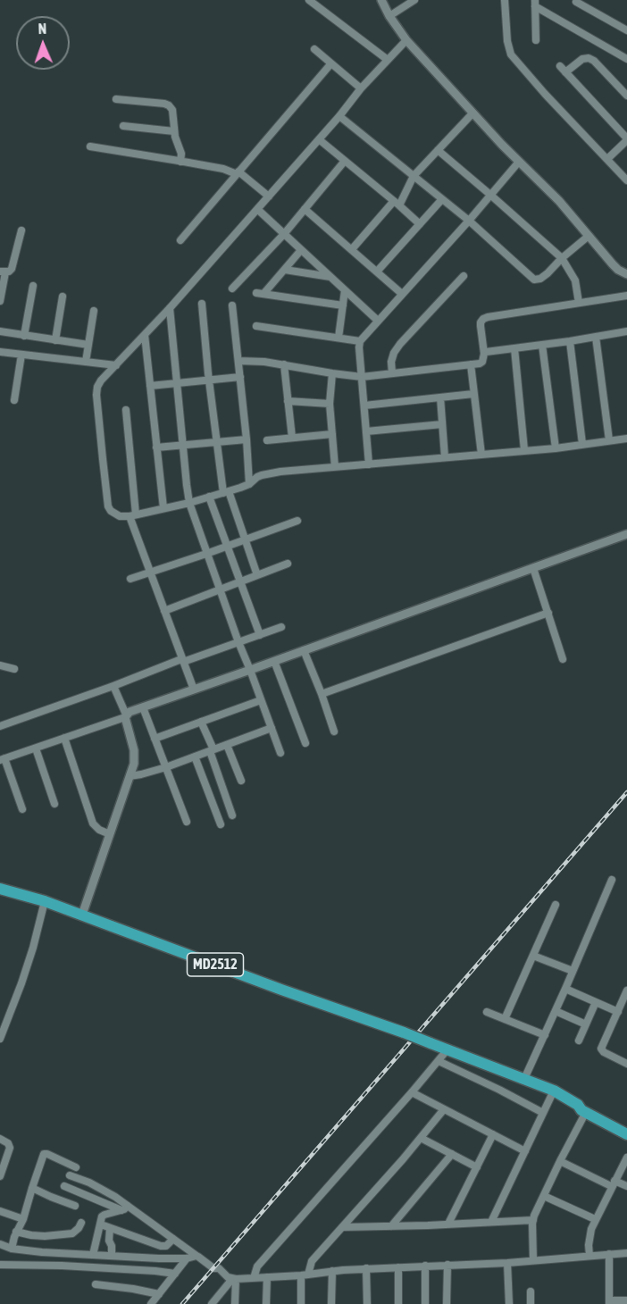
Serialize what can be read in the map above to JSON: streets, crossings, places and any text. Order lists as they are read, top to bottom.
{
  "streets": {
    "main road": ["MD2512"]
  },
  "north": "top"
}
